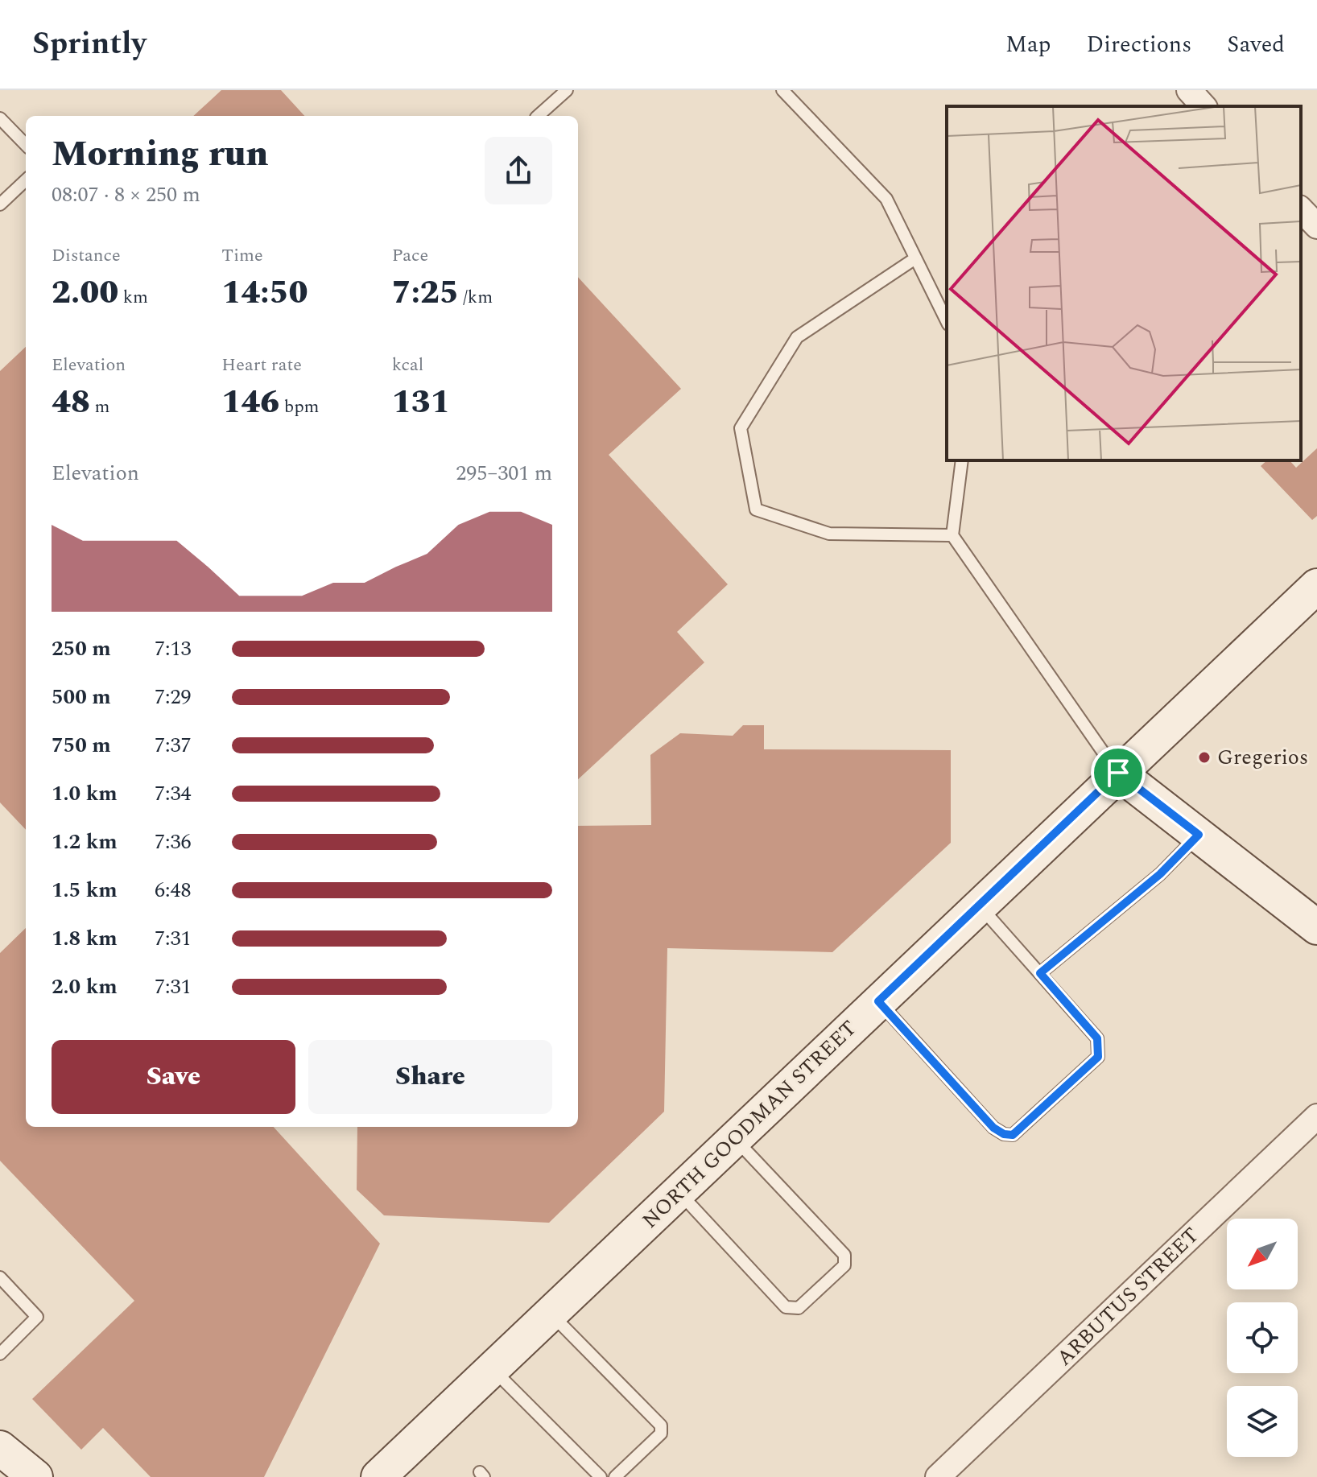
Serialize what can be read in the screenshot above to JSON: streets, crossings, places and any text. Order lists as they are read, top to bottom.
{
  "streets": {
    "main road": ["NORTH GOODMAN STREET"],
    "street": ["ARBUTUS STREET"]
  },
  "places": ["Gregerios"],
  "north": "bottom left",
  "page": {
    "header": "Sprintly",
    "nav": ["Map", "Directions", "Saved"],
    "heading": ["Morning run", "08:07 · 8 × 250 m"],
    "stats": [
      ["Distance", "2.00 km"],
      ["Time", "14:50"],
      ["Pace", "7:25 /km"],
      ["Elevation", "48 m"],
      ["Heart rate", "146 bpm"],
      ["kcal", "131"]
    ],
    "chart": ["Elevation", "295–301 m"],
    "list": [
      {
        "name": "250 m",
        "note": "7:13"
      },
      {
        "name": "500 m",
        "note": "7:29"
      },
      {
        "name": "750 m",
        "note": "7:37"
      },
      {
        "name": "1.0 km",
        "note": "7:34"
      },
      {
        "name": "1.2 km",
        "note": "7:36"
      },
      {
        "name": "1.5 km",
        "note": "6:48"
      },
      {
        "name": "1.8 km",
        "note": "7:31"
      },
      {
        "name": "2.0 km",
        "note": "7:31"
      }
    ],
    "buttons": ["Save", "Share"]
  }
}
